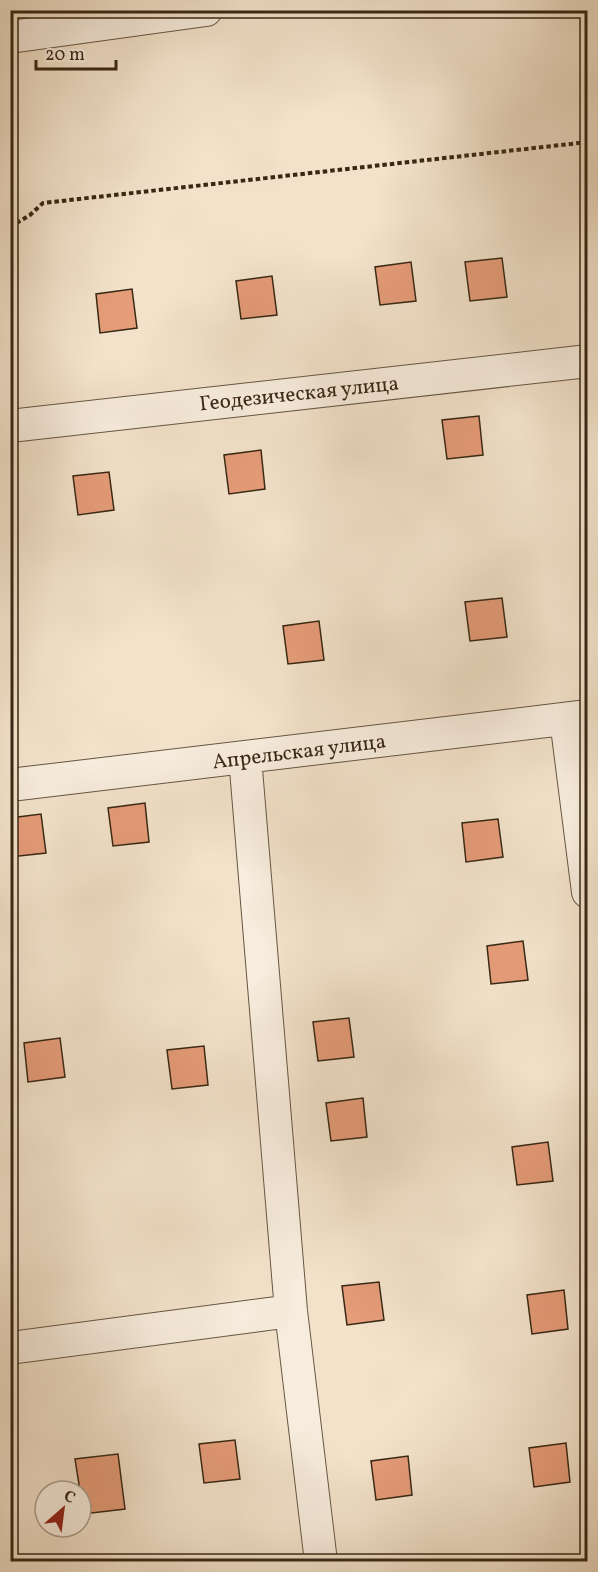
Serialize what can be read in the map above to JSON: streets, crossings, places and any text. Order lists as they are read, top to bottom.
{
  "streets": {
    "street": ["Геодезическая улица", "Апрельская улица"]
  },
  "scale_bar": "20 m",
  "north": "top right"
}
